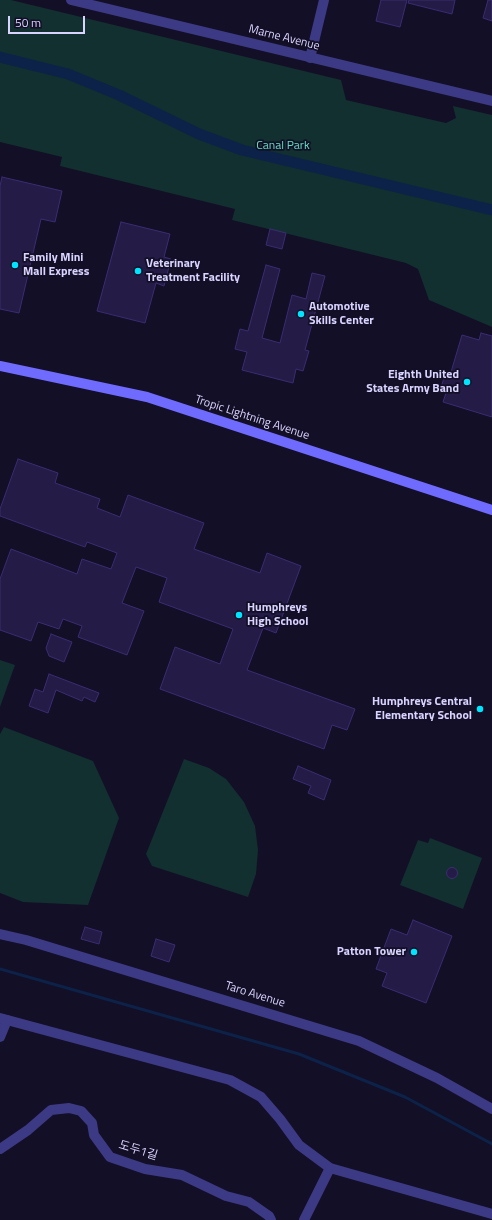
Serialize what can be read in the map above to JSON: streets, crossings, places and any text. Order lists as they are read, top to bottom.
{
  "streets": {
    "main road": ["Tropic Lightning Avenue"],
    "street": ["Marne Avenue", "Taro Avenue", "도두1길"]
  },
  "parks": ["Canal Park"],
  "places": [
    "Family Mini Mall Express",
    "Veterinary Treatment Facility",
    "Automotive Skills Center",
    "Eighth United States Army Band",
    "Humphreys High School",
    "Humphreys Central Elementary School",
    "Patton Tower"
  ],
  "scale_bar": "50 m"
}
